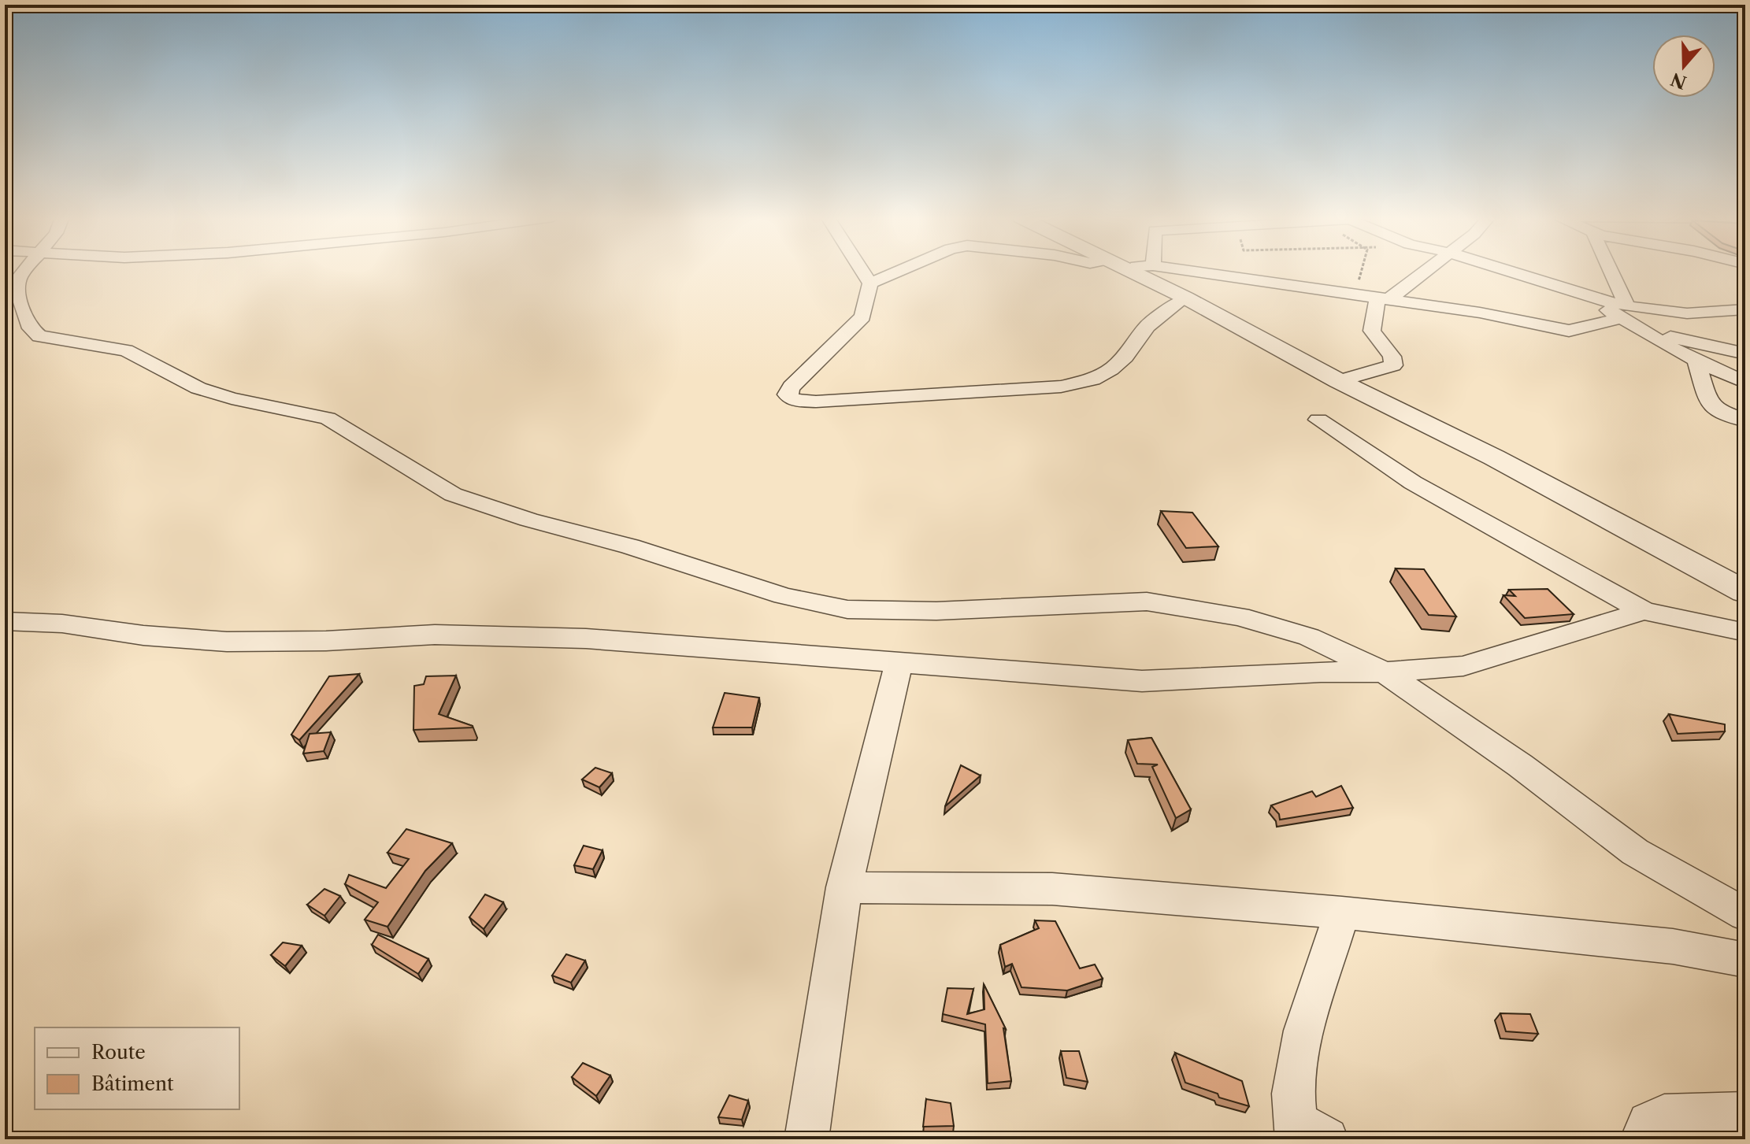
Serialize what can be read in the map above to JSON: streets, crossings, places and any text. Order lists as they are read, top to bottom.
{
  "legend": ["Route", "Bâtiment"],
  "north": "bottom"
}
